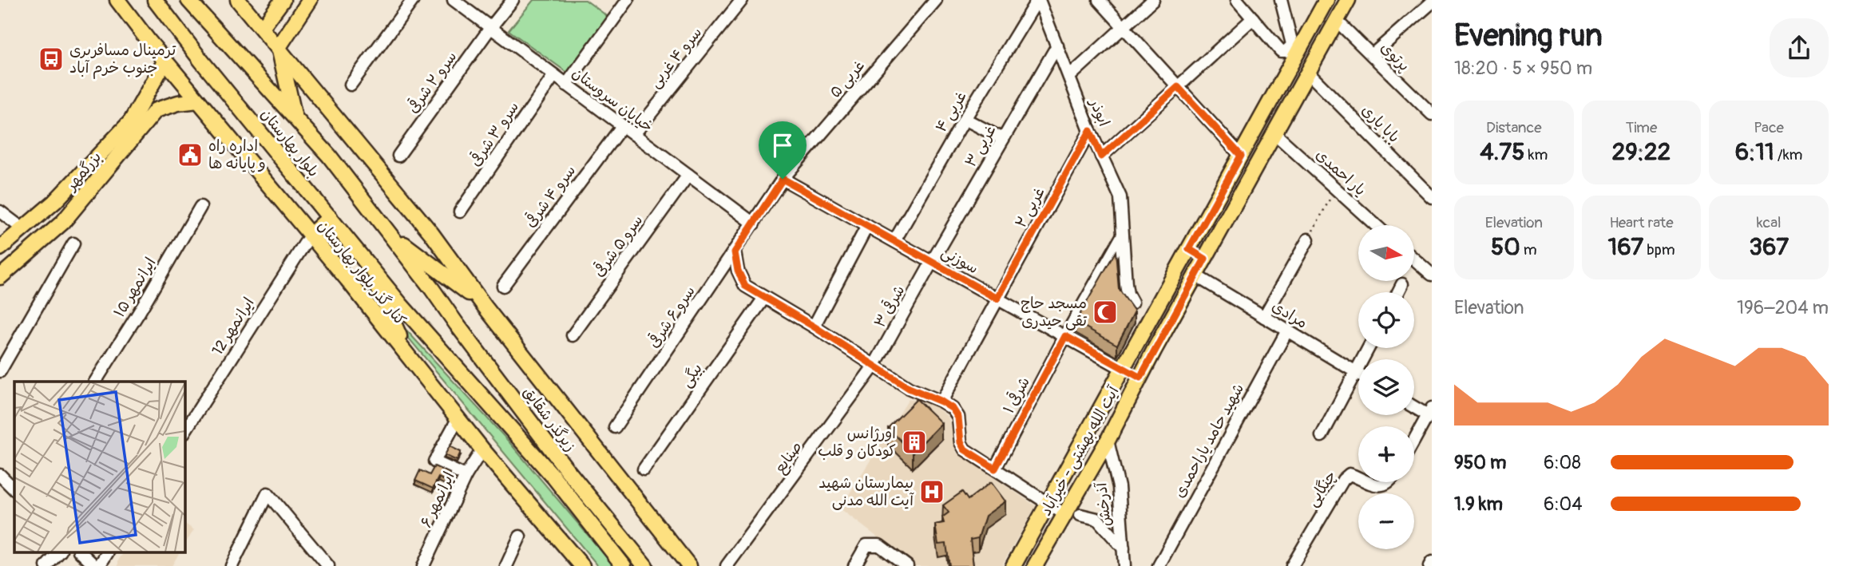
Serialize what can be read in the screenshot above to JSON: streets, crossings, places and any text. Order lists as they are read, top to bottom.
{
  "streets": {
    "main road": [
      "بلوار بهارستان",
      "بزرگمهر",
      "کنار گذر بلوار بهارستان",
      "زیرگذر شقایق",
      "آیت الله بهشتی - خیرآباد"
    ],
    "street": [
      "پرتوی",
      "سرو ۴ غربی",
      "غربی ۵",
      "سرو ۲ شرقی",
      "خیابان سروستان",
      "غربی ۴",
      "ابوذر",
      "بابا یاری",
      "سرو ۳ شرقی",
      "غربی ۳",
      "یار احمدی",
      "سرو ۴ شرقی",
      "غربی ۲",
      "سرو ۵ شرقی",
      "سوزنی",
      "ایرانمهر ۱۵",
      "شرقی ۳",
      "مرادی",
      "سرو ۶ شرقی",
      "ایرانمهر 12",
      "بیگی",
      "شرقی ۱",
      "شهید حامد یاراحمدی",
      "صنایع",
      "چنگایی",
      "ایرانمهر ۶",
      "آذرخش"
    ]
  },
  "crossings": [
    ["پرتوی", "آیت الله بهشتی - خیرآباد"],
    ["سرو ۴ غربی", "خیابان سروستان"],
    ["غربی ۵", "خیابان سروستان"],
    ["غربی ۵", "سوزنی"],
    ["غربی ۵", "سرو ۶ شرقی"],
    ["سرو ۲ شرقی", "خیابان سروستان"],
    ["خیابان سروستان", "سرو ۳ شرقی"],
    ["خیابان سروستان", "سرو ۴ شرقی"],
    ["خیابان سروستان", "سرو ۵ شرقی"],
    ["خیابان سروستان", "سرو ۶ شرقی"],
    ["غربی ۴", "ابوذر"],
    ["غربی ۴", "سوزنی"],
    ["ابوذر", "غربی ۳"],
    ["ابوذر", "غربی ۲"],
    ["ابوذر", "شرقی ۱"],
    ["بابا یاری", "آیت الله بهشتی - خیرآباد"],
    ["بلوار بهارستان", "زیرگذر شقایق"],
    ["غربی ۳", "سوزنی"],
    ["غربی ۳", "شرقی ۳"],
    ["بزرگمهر", "کنار گذر بلوار بهارستان"],
    ["یار احمدی", "آیت الله بهشتی - خیرآباد"],
    ["غربی ۲", "سوزنی"],
    ["سوزنی", "شرقی ۳"],
    ["سوزنی", "شرقی ۱"],
    ["سوزنی", "آیت الله بهشتی - خیرآباد"],
    ["کنار گذر بلوار بهارستان", "ایرانمهر 12"],
    ["کنار گذر بلوار بهارستان", "ایرانمهر ۶"],
    ["شرقی ۳", "صنایع"],
    ["مرادی", "شهید حامد یاراحمدی"],
    ["مرادی", "آیت الله بهشتی - خیرآباد"],
    ["آیت الله بهشتی - خیرآباد", "آذرخش"]
  ],
  "places": {
    "bus stop": ["ترمینال مسافربری جنوب خرم آباد"],
    "public building": ["اداره راه و پایانه ها"],
    "mosque": ["مسجد حاج تقی حیدری"],
    "building": ["اورژانس کودکان و قلب"],
    "hospital": ["بیمارستان شهید آیت الله مدنی"]
  },
  "north": "right",
  "page": {
    "heading": ["Evening run", "18:20 · 5 × 950 m"],
    "stats": [
      ["Distance", "4.75 km"],
      ["Time", "29:22"],
      ["Pace", "6:11 /km"],
      ["Elevation", "50 m"],
      ["Heart rate", "167 bpm"],
      ["kcal", "367"]
    ],
    "map_buttons": ["+", "−"],
    "chart": ["Elevation", "196–204 m"],
    "list": [
      {
        "name": "950 m",
        "note": "6:08"
      },
      {
        "name": "1.9 km",
        "note": "6:04"
      }
    ]
  }
}
